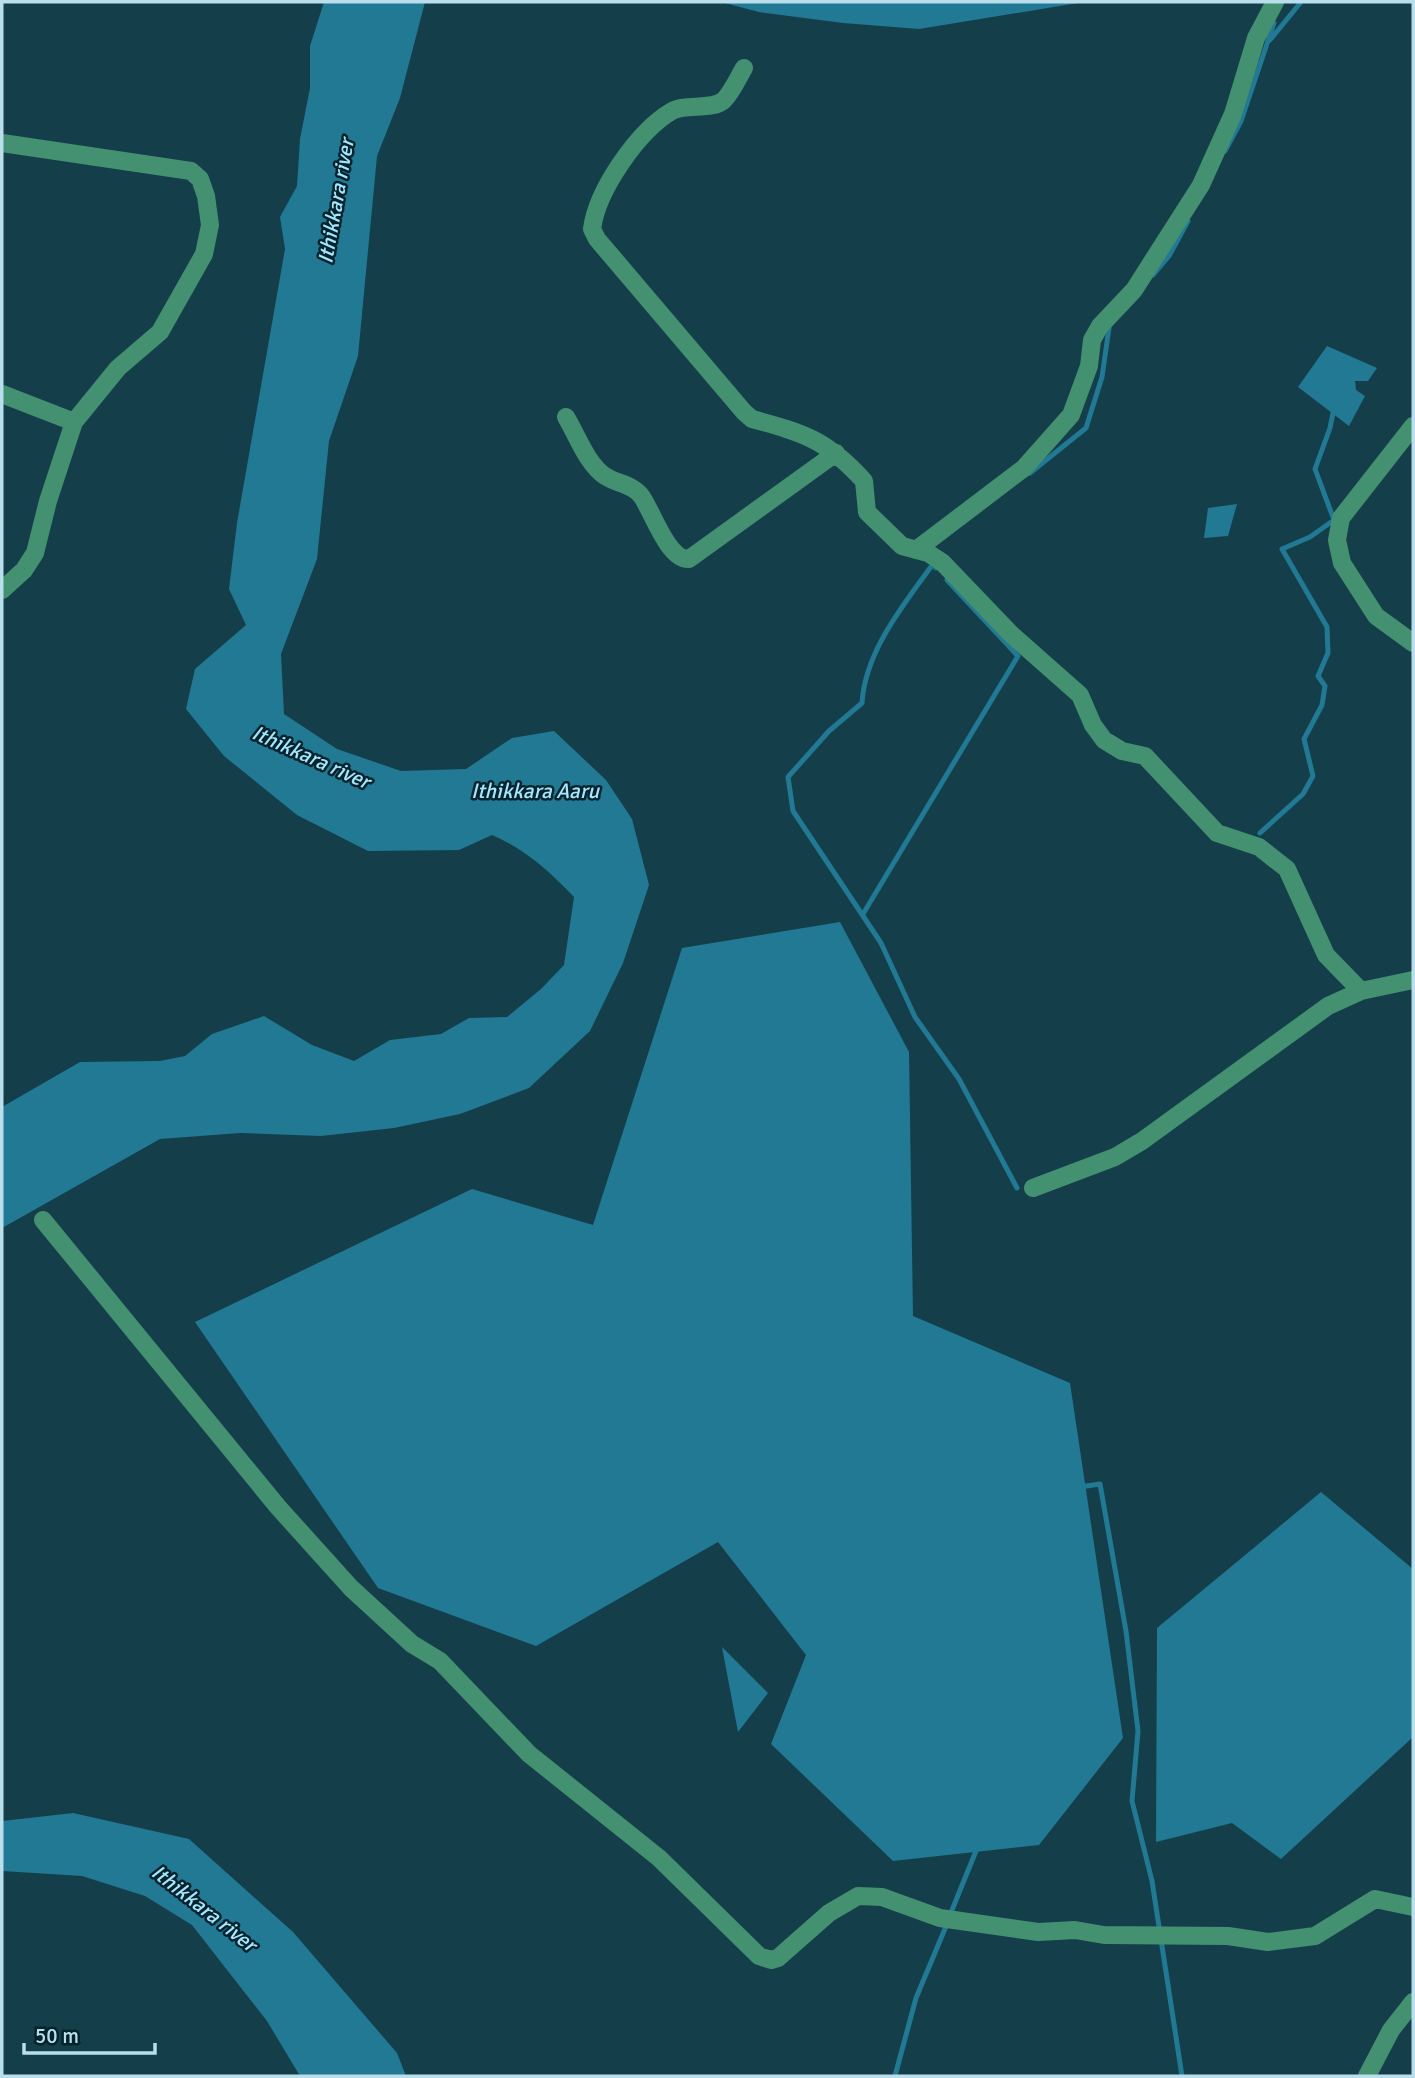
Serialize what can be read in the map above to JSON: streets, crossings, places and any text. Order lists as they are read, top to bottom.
{
  "water": ["Ithikkara river", "Ithikkara Aaru"],
  "scale_bar": "50 m"
}
